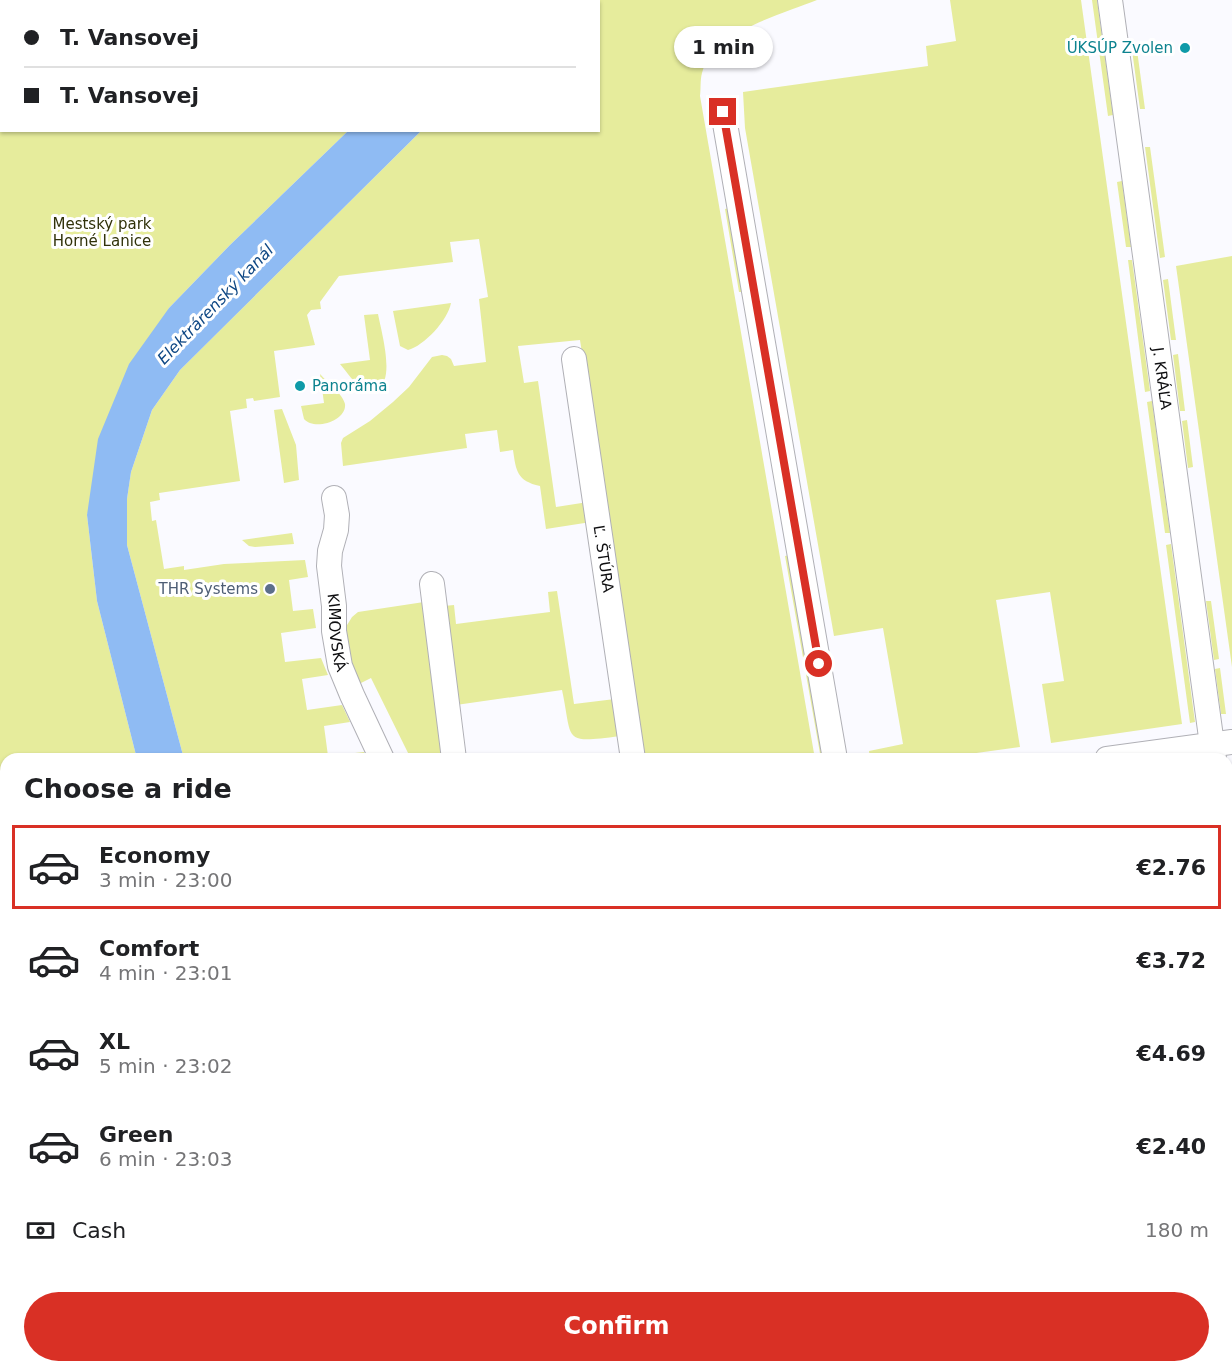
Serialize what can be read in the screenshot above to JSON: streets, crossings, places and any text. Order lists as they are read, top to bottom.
{
  "streets": {
    "street": ["J. KRÁĽA", "Ľ. ŠTÚRA", "KIMOVSKÁ"]
  },
  "water": ["Elektrárenský kanál"],
  "parks": ["Mestský park Horné Lanice"],
  "places": ["ÚKSÚP Zvolen", "Panoráma", "THR Systems"],
  "page": {
    "banner": ["T. Vansovej", "T. Vansovej"],
    "bubble": "1 min",
    "heading": "Choose a ride",
    "list": [
      {
        "name": "Economy",
        "note": "3 min · 23:00",
        "value": "€2.76"
      },
      {
        "name": "Comfort",
        "note": "4 min · 23:01",
        "value": "€3.72"
      },
      {
        "name": "XL",
        "note": "5 min · 23:02",
        "value": "€4.69"
      },
      {
        "name": "Green",
        "note": "6 min · 23:03",
        "value": "€2.40"
      }
    ],
    "pay": ["Cash", "180 m"],
    "buttons": "Confirm"
  }
}
